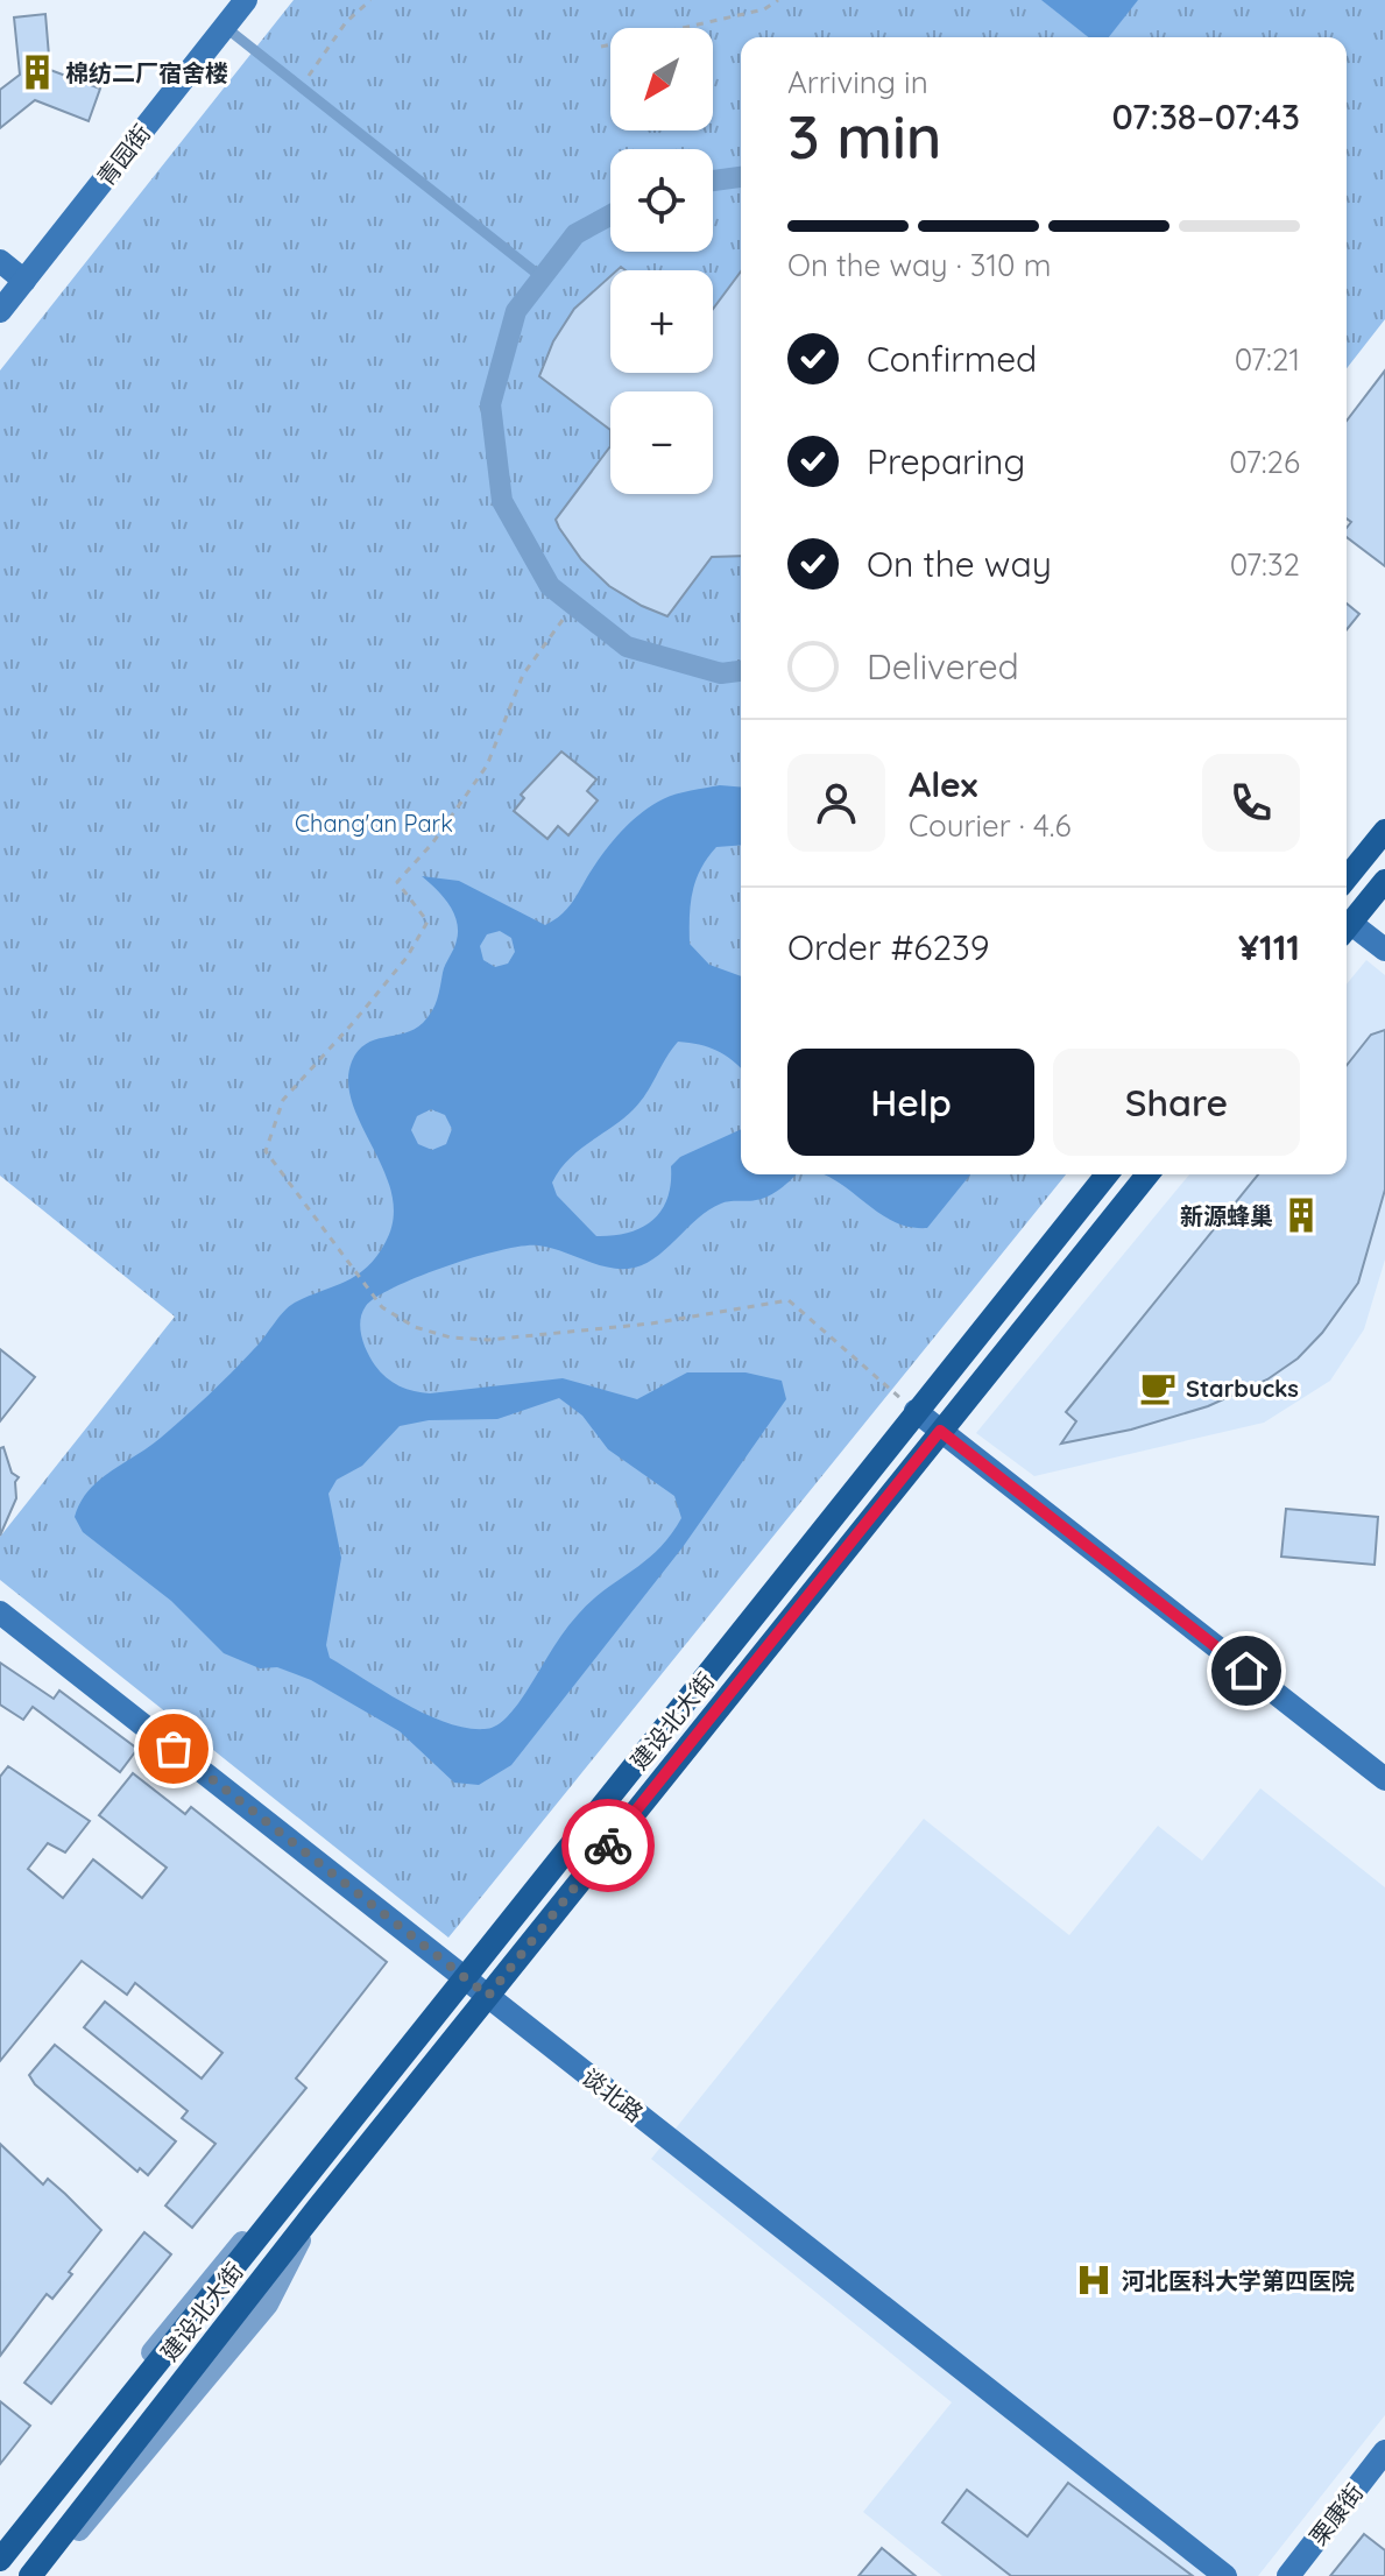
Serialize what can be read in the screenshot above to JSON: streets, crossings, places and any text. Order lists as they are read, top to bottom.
{
  "streets": {
    "main road": ["建设北大街"],
    "street": ["青园街", "谈北路", "栗康街"]
  },
  "crossings": [
    ["建设北大街", "谈北路"]
  ],
  "parks": ["Chang'an Park"],
  "places": {
    "building": ["棉纺二厂宿舍楼", "新源蜂巢"],
    "cafe": ["Starbucks"],
    "hospital": ["河北医科大学第四医院"]
  },
  "north": "bottom left",
  "page": {
    "map_buttons": ["+", "−"],
    "heading": ["3 min", "Arriving in", "07:38–07:43"],
    "panel": [
      "Alex",
      "Courier · 4.6",
      "Order #6239",
      "¥111"
    ],
    "bar": "On the way · 310 m",
    "list": [
      ["Confirmed", "07:21"],
      ["Preparing", "07:26"],
      ["On the way", "07:32"],
      "Delivered"
    ],
    "buttons": ["Help", "Share"]
  }
}
